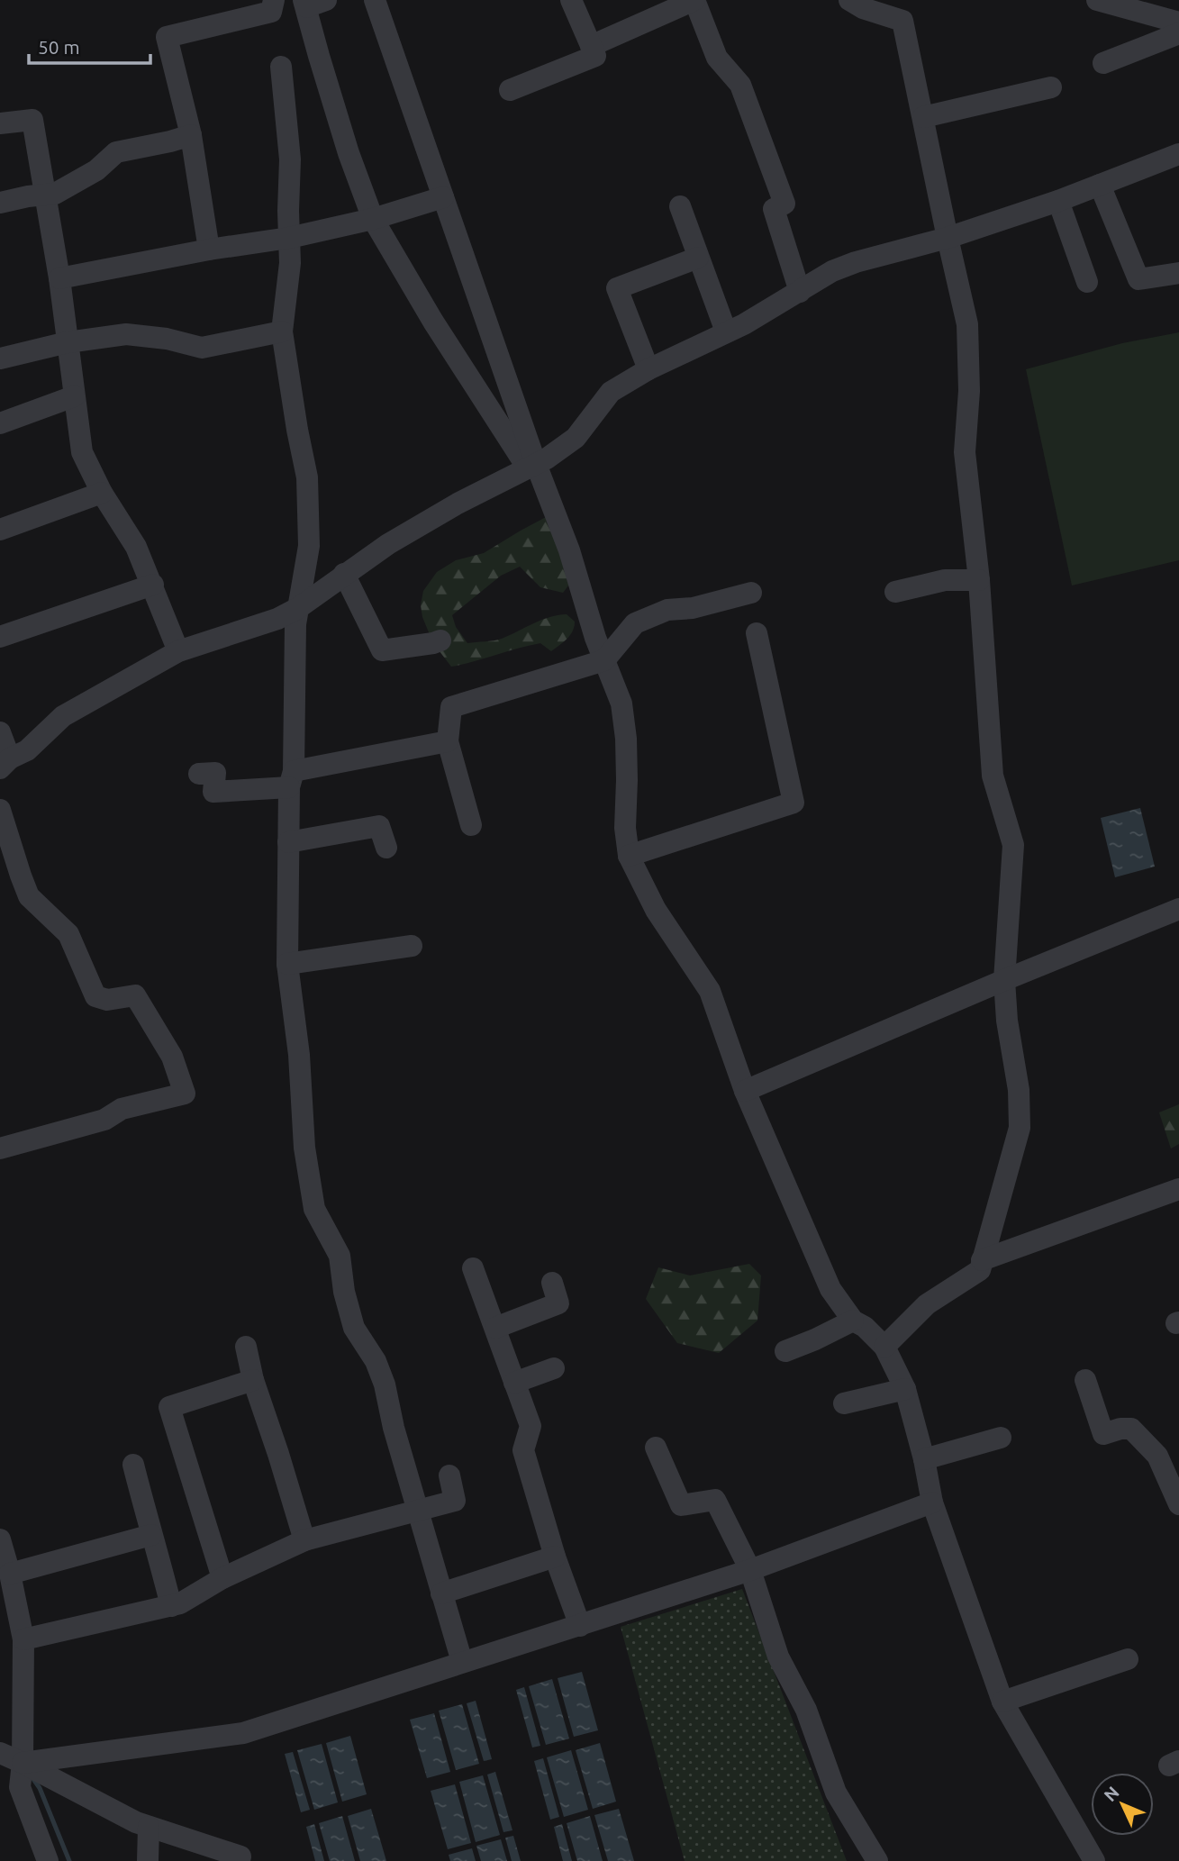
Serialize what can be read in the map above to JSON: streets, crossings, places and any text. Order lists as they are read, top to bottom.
{
  "scale_bar": "50 m",
  "north": "top left"
}
